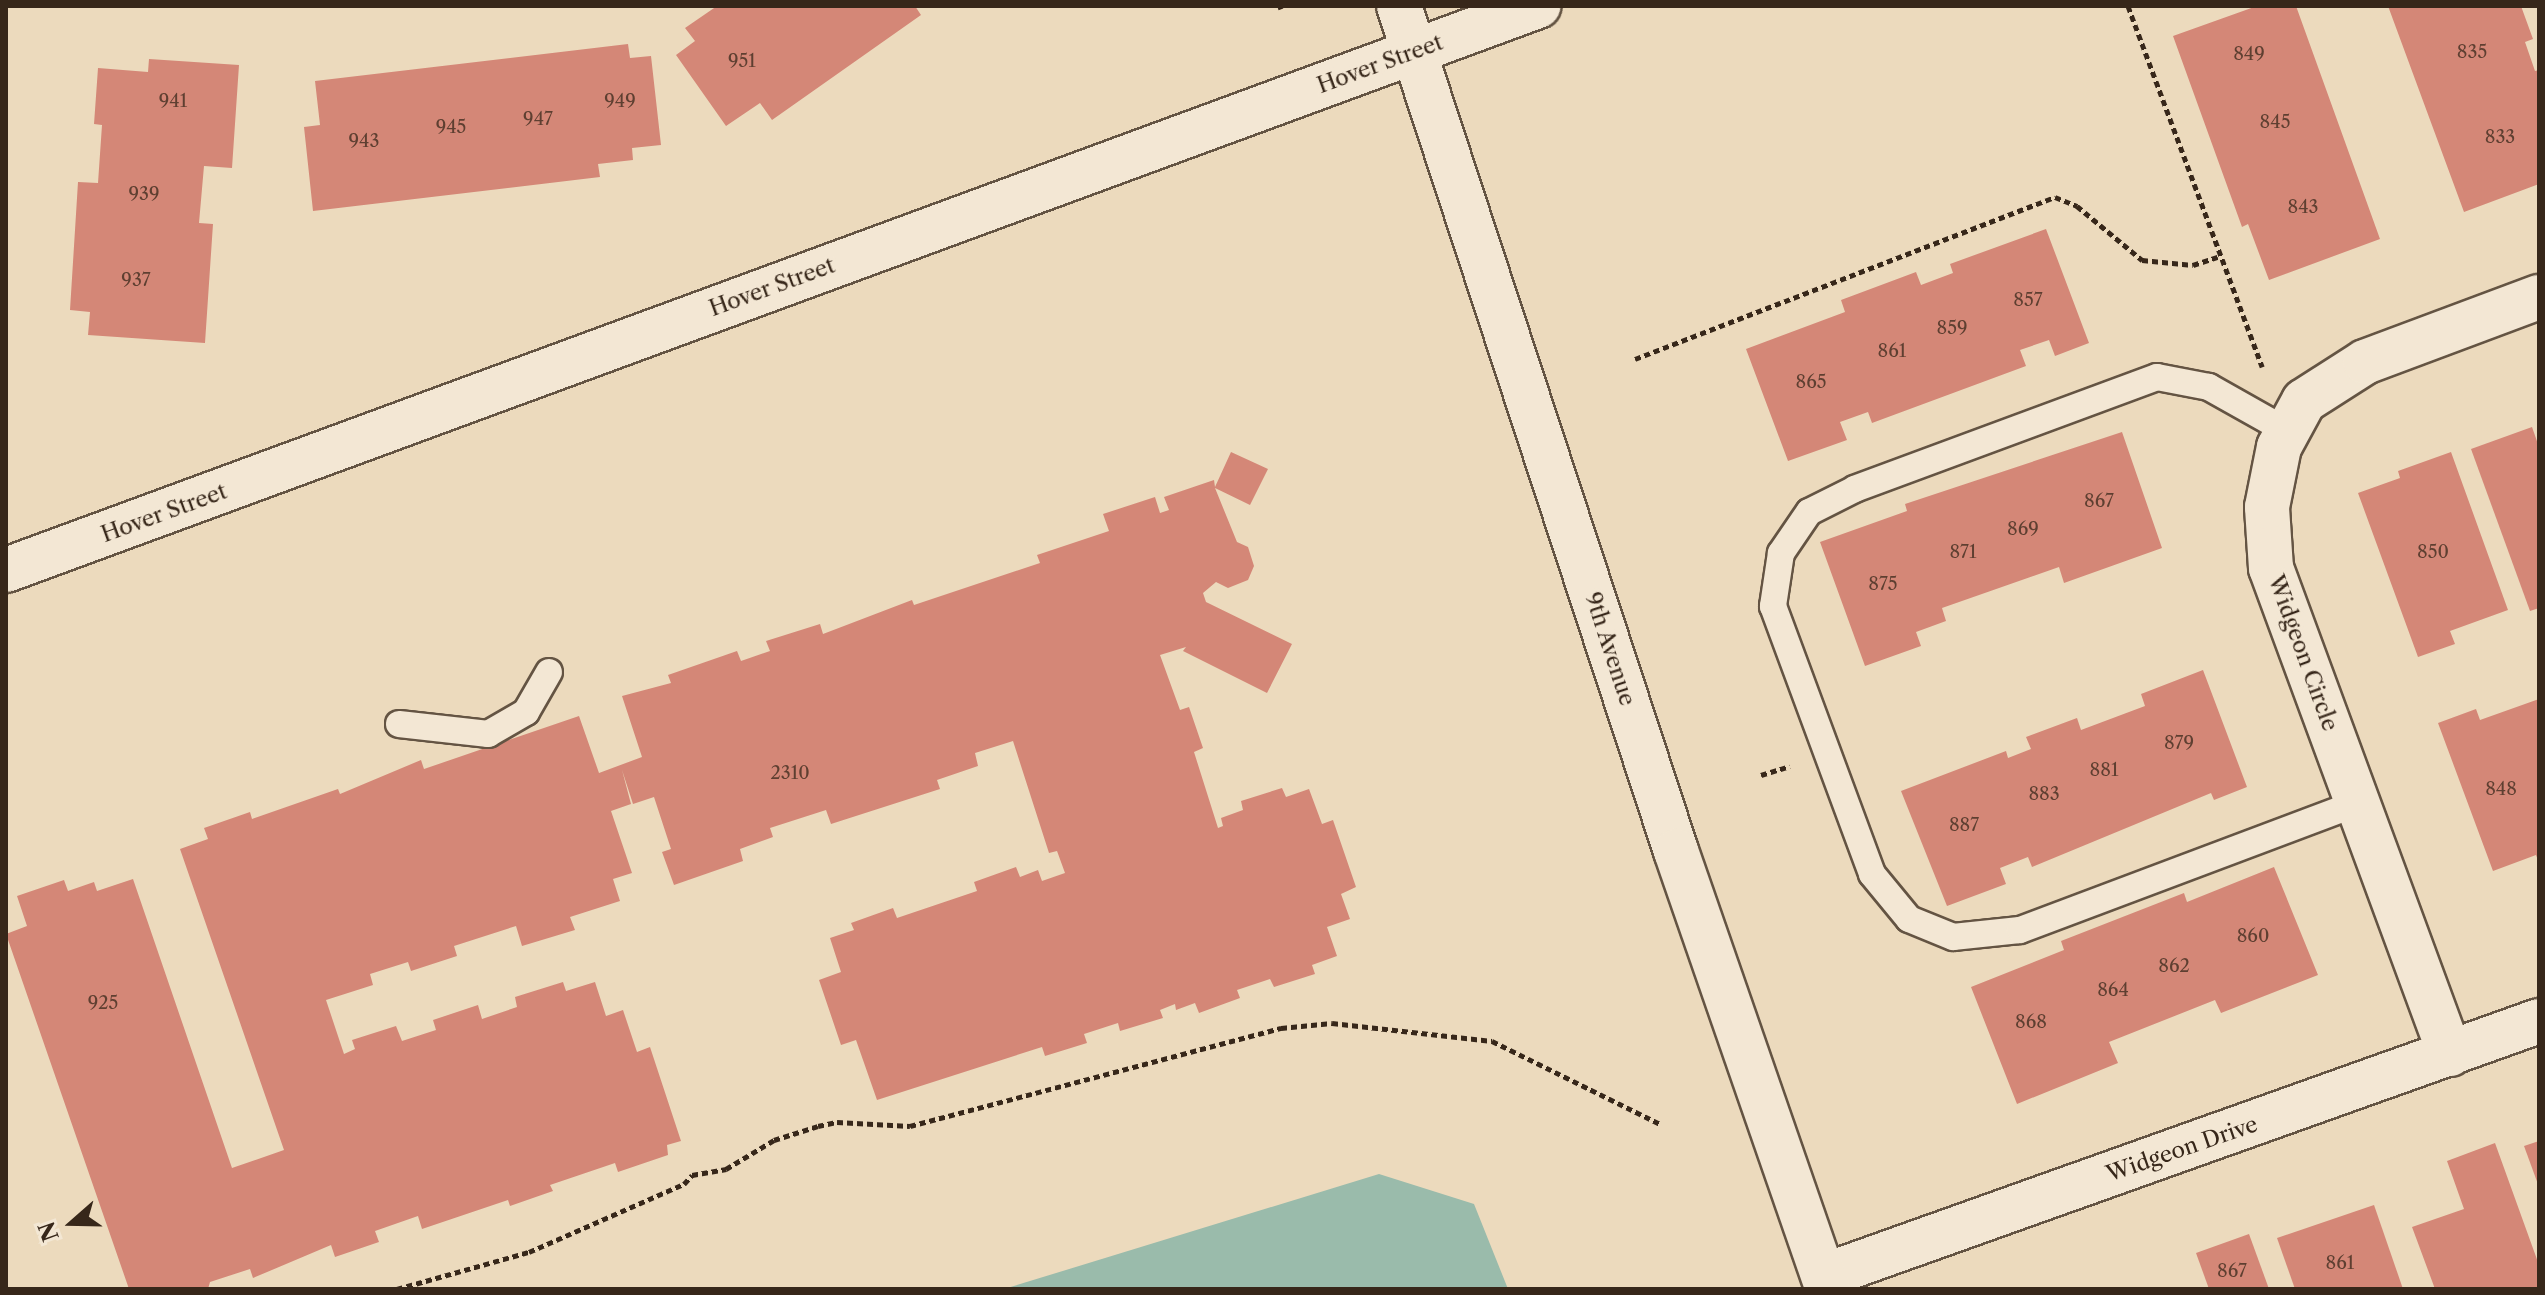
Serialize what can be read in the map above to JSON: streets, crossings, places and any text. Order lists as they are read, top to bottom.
{
  "streets": {
    "main road": [
      "Hover Street",
      "9th Avenue",
      "Widgeon Circle",
      "Widgeon Drive"
    ]
  },
  "crossings": [
    ["Hover Street", "9th Avenue"],
    ["9th Avenue", "Widgeon Drive"],
    ["Widgeon Circle", "Widgeon Drive"]
  ],
  "house_numbers": [
    "835",
    "849",
    "951",
    "941",
    "949",
    "947",
    "845",
    "945",
    "833",
    "943",
    "939",
    "843",
    "937",
    "857",
    "859",
    "861",
    "865",
    "867",
    "869",
    "871",
    "850",
    "875",
    "879",
    "881",
    "2310",
    "848",
    "883",
    "887",
    "860",
    "862",
    "864",
    "925",
    "868",
    "861",
    "867"
  ],
  "north": "left"
}
